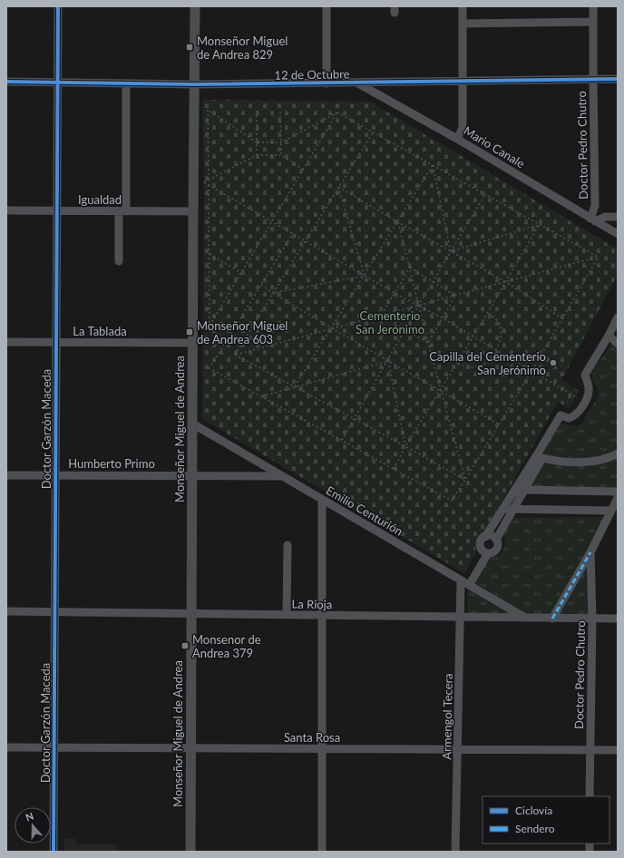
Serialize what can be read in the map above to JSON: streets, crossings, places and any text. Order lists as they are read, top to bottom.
{
  "streets": {
    "main road": ["Monseñor Miguel de Andrea"],
    "street": [
      "12 de Octubre",
      "Doctor Pedro Chutro",
      "Mario Canale",
      "Igualdad",
      "La Tablada",
      "Doctor Garzón Maceda",
      "Humberto Primo",
      "Emilio Centurión",
      "La Rioja",
      "Armengol Tecera",
      "Santa Rosa"
    ]
  },
  "crossings": [
    ["12 de Octubre", "Doctor Pedro Chutro"],
    ["12 de Octubre", "Mario Canale"],
    ["12 de Octubre", "Doctor Garzón Maceda"],
    ["12 de Octubre", "Monseñor Miguel de Andrea"],
    ["Doctor Pedro Chutro", "Mario Canale"],
    ["Doctor Pedro Chutro", "La Rioja"],
    ["Doctor Pedro Chutro", "Santa Rosa"],
    ["Igualdad", "Doctor Garzón Maceda"],
    ["Igualdad", "Monseñor Miguel de Andrea"],
    ["La Tablada", "Doctor Garzón Maceda"],
    ["La Tablada", "Monseñor Miguel de Andrea"],
    ["Doctor Garzón Maceda", "Humberto Primo"],
    ["Doctor Garzón Maceda", "La Rioja"],
    ["Doctor Garzón Maceda", "Santa Rosa"],
    ["Monseñor Miguel de Andrea", "Humberto Primo"],
    ["Monseñor Miguel de Andrea", "Emilio Centurión"],
    ["Monseñor Miguel de Andrea", "La Rioja"],
    ["Monseñor Miguel de Andrea", "Santa Rosa"],
    ["Humberto Primo", "Emilio Centurión"],
    ["Emilio Centurión", "La Rioja"],
    ["Emilio Centurión", "Armengol Tecera"],
    ["La Rioja", "Armengol Tecera"],
    ["Armengol Tecera", "Santa Rosa"]
  ],
  "parks": ["Cementerio San Jerónimo"],
  "places": {
    "transit": ["Monseñor Miguel de Andrea 829", "Monseñor Miguel de Andrea 603", "Monsenor de Andrea 379"],
    "other": ["Capilla del Cementerio San Jerónimo"]
  },
  "legend": ["Ciclovía", "Sendero"],
  "north": "top"
}
